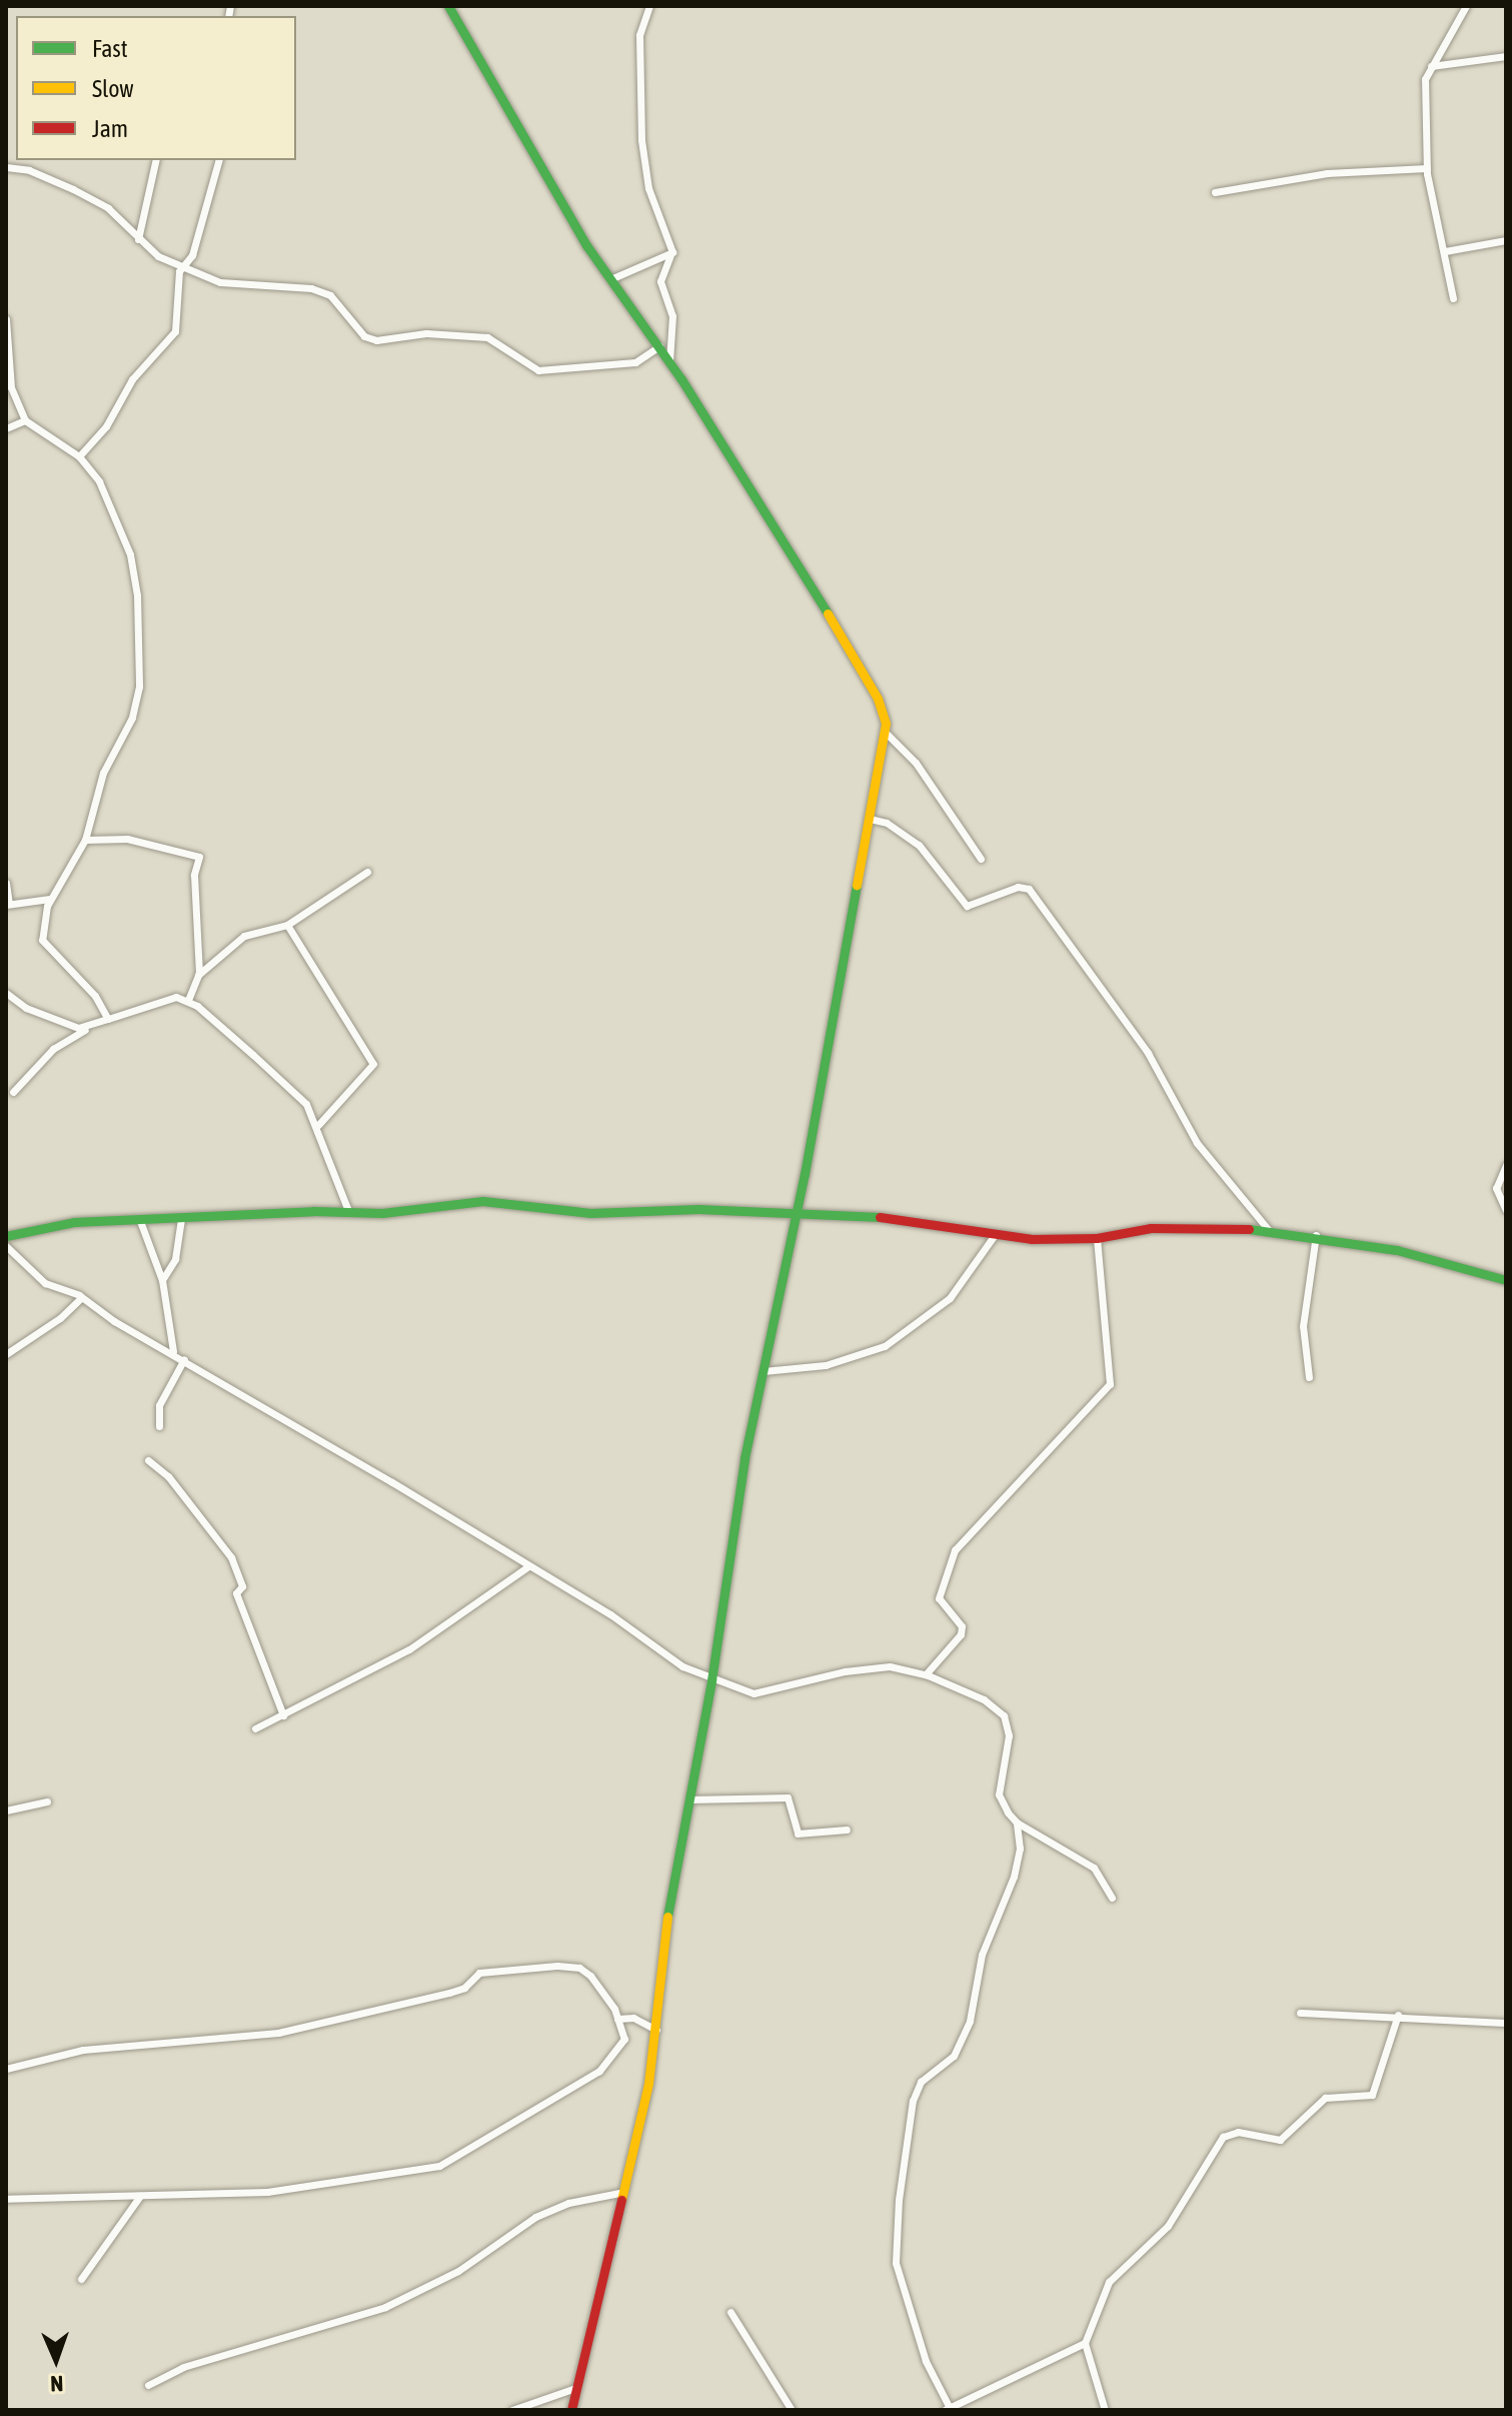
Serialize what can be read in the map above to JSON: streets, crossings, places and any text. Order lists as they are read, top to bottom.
{
  "legend": ["Fast", "Slow", "Jam"],
  "north": "bottom"
}
